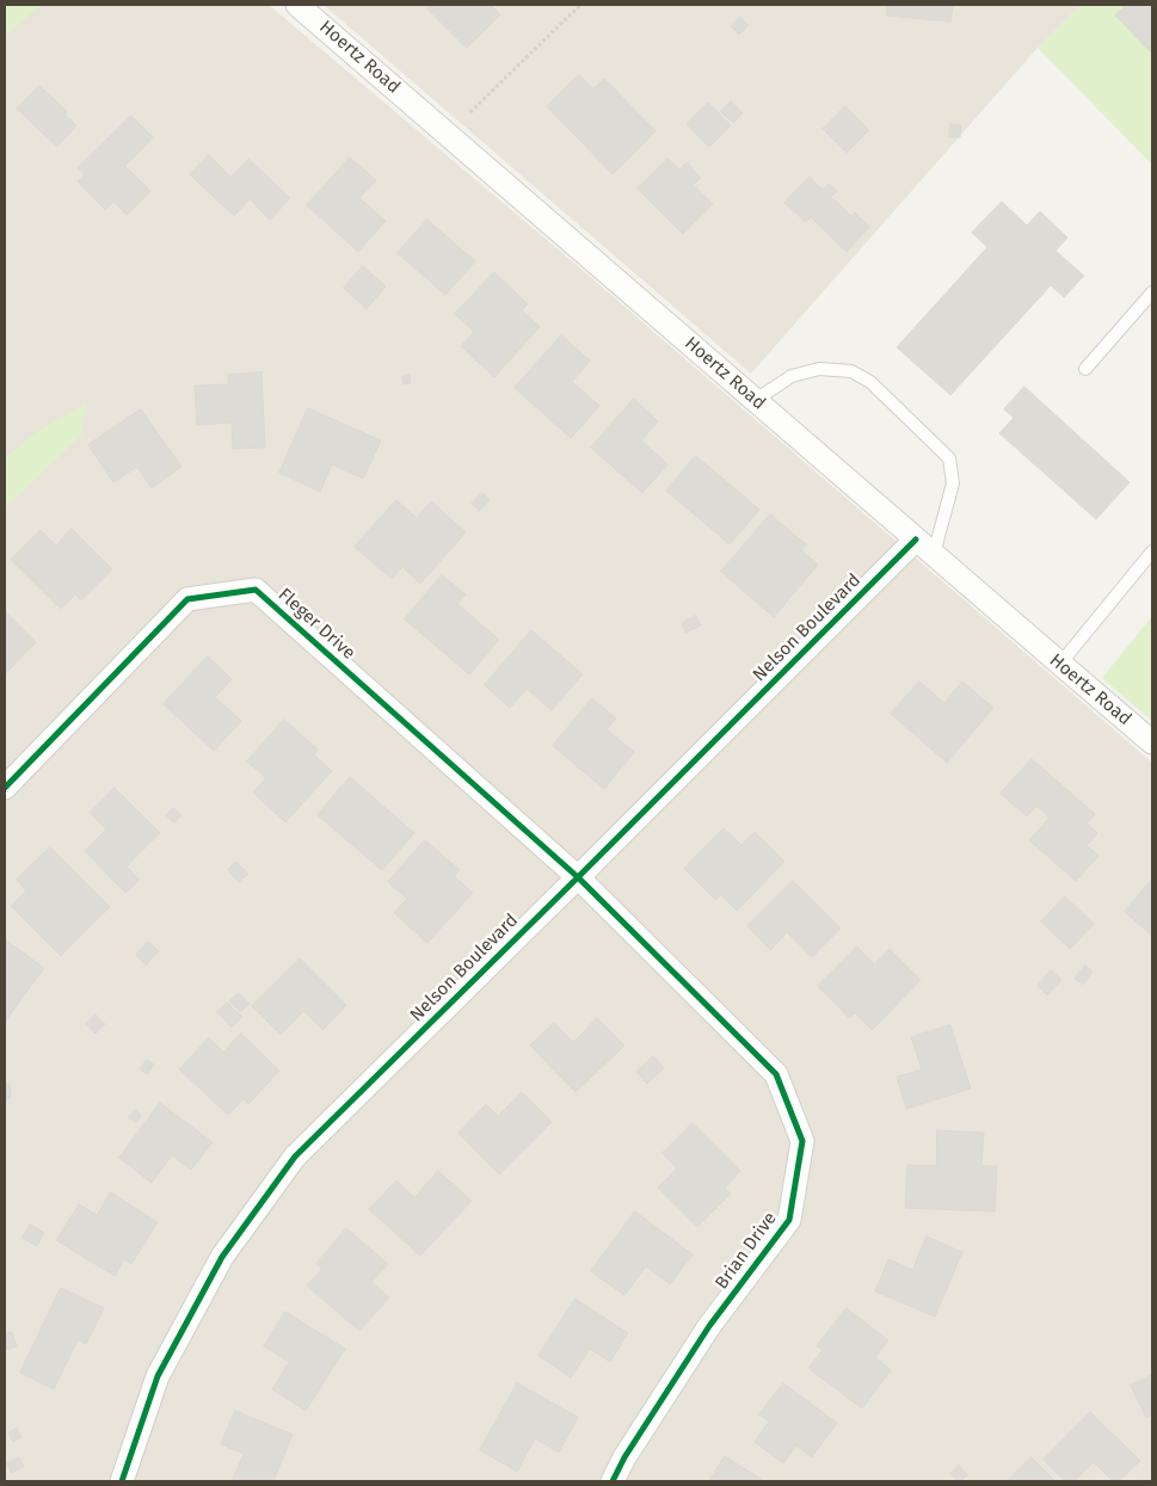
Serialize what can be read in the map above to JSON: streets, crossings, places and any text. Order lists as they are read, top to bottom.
{
  "streets": {
    "street": [
      "Hoertz Road",
      "Fleger Drive",
      "Nelson Boulevard",
      "Brian Drive"
    ]
  },
  "crossings": [
    ["Hoertz Road", "Nelson Boulevard"],
    ["Fleger Drive", "Nelson Boulevard"],
    ["Fleger Drive", "Brian Drive"],
    ["Nelson Boulevard", "Brian Drive"]
  ]
}
